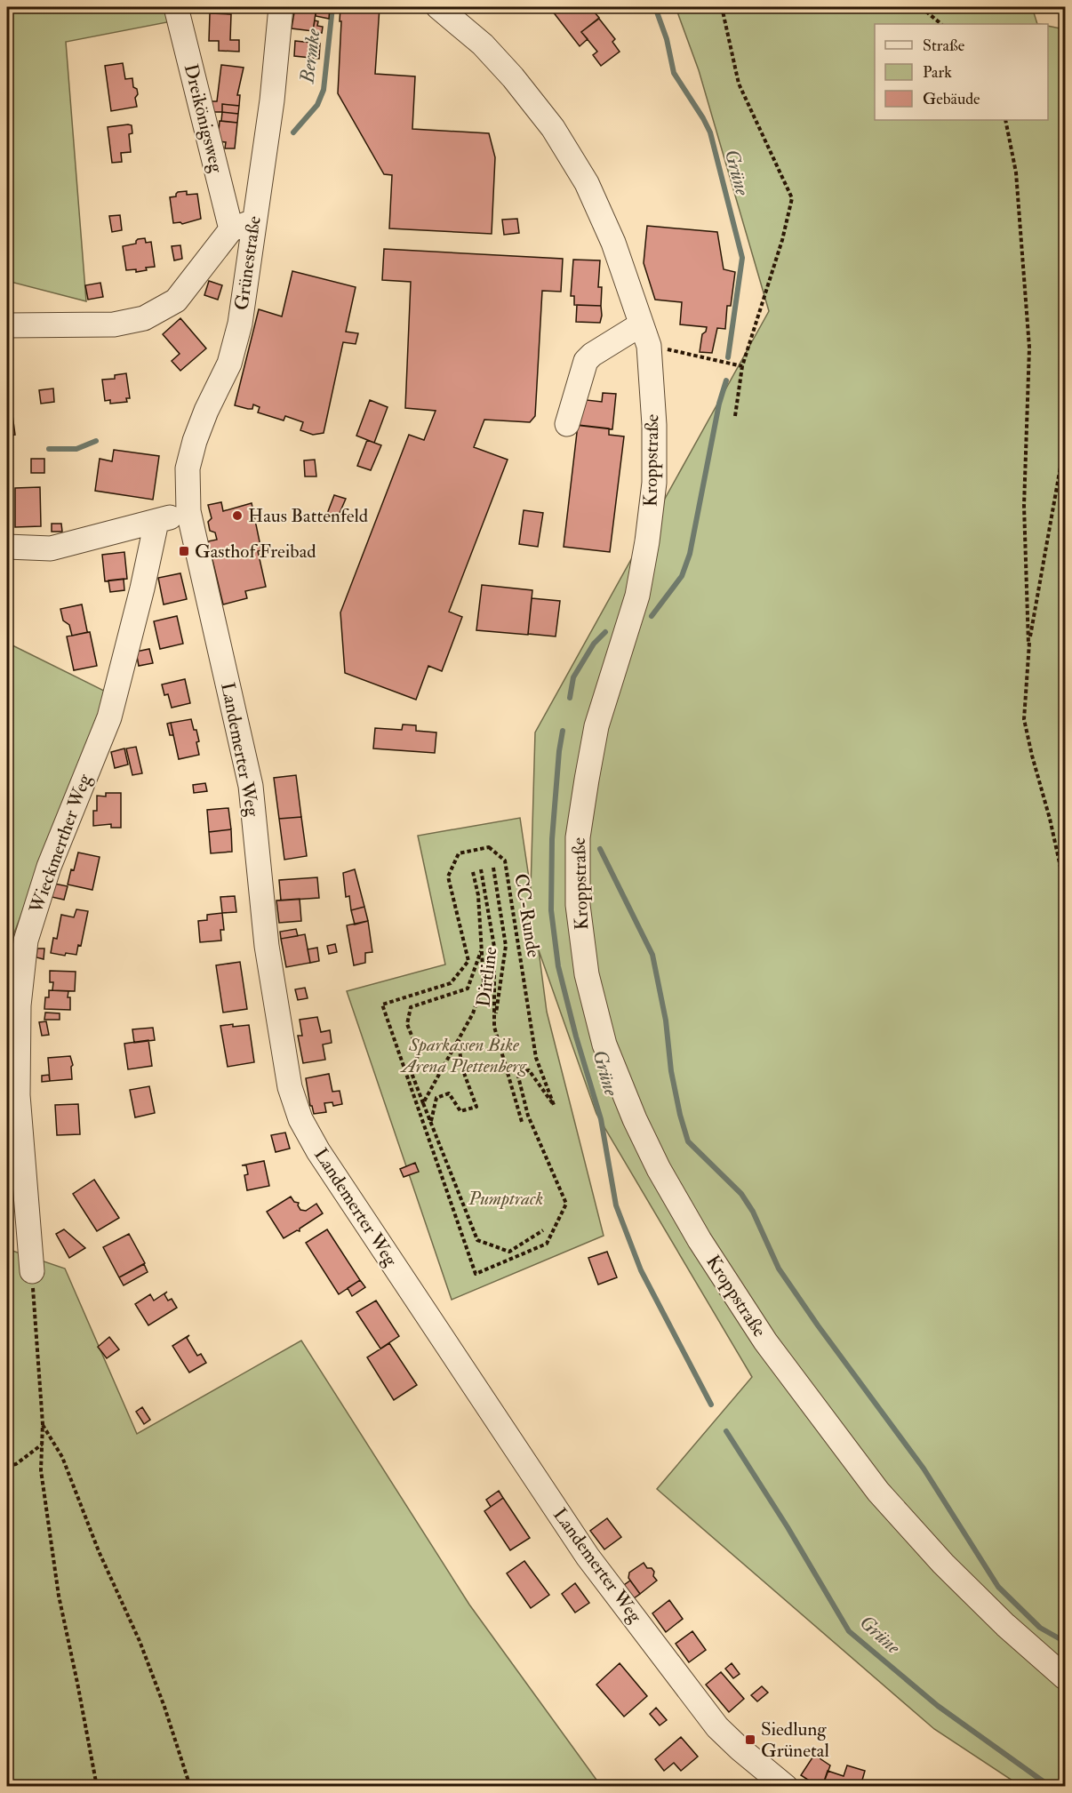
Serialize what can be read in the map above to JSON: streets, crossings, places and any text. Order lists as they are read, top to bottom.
{
  "streets": {
    "street": [
      "Dreikönigsweg",
      "Grünestraße",
      "Kroppstraße",
      "Landemerter Weg",
      "Wieckmerther Weg"
    ],
    "path": ["CC-Runde", "Dirtline"]
  },
  "crossings": [
    ["Grünestraße", "Landemerter Weg"]
  ],
  "water": ["Bermke", "Grüne"],
  "parks": ["Sparkassen Bike Arena Plettenberg", "Pumptrack"],
  "places": {
    "other": ["Haus Battenfeld"],
    "transit": ["Gasthof Freibad", "Siedlung Grünetal"]
  },
  "legend": ["Straße", "Park", "Gebäude"]
}
